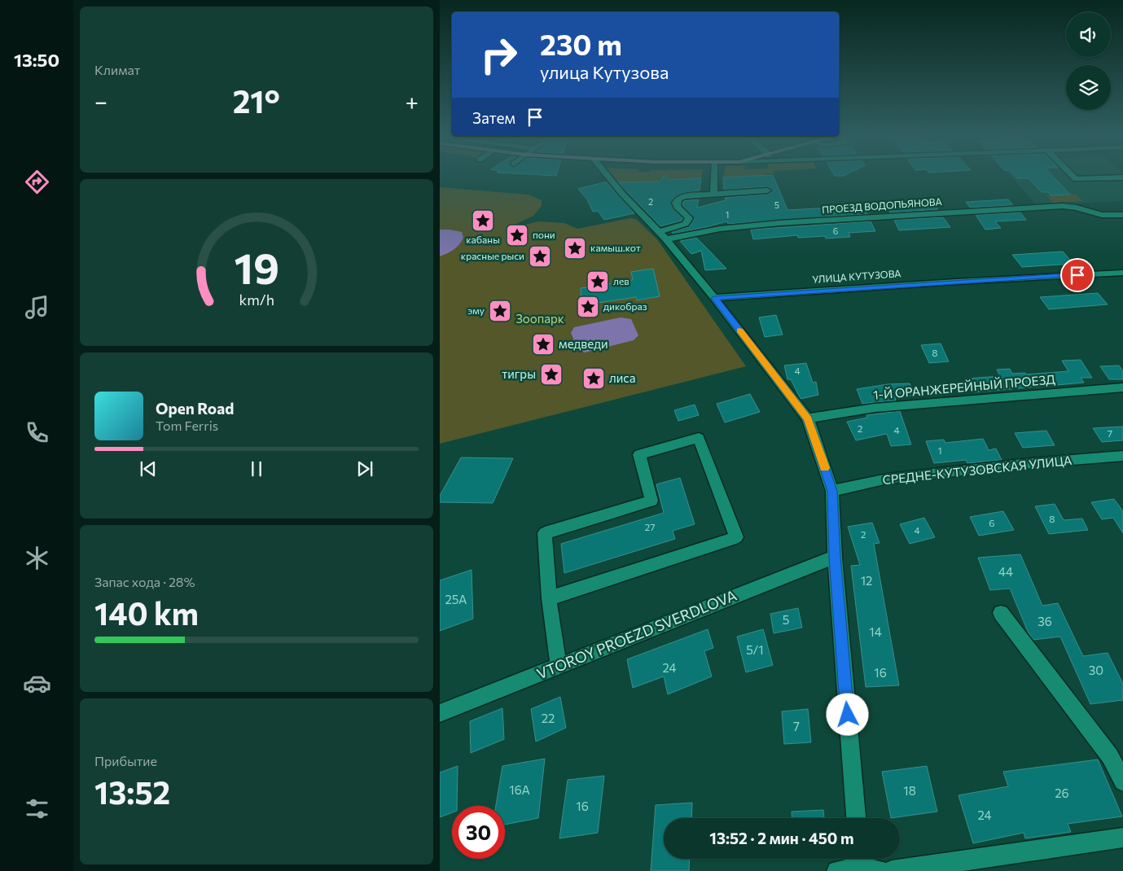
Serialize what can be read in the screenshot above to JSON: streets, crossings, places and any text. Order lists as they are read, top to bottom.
{
  "streets": {
    "street": [
      "ПРОЕЗД ВОДОПЬЯНОВА",
      "УЛИЦА КУТУЗОВА",
      "1-Й ОРАНЖЕРЕЙНЫЙ ПРОЕЗД",
      "СРЕДНЕ-КУТУЗОВСКАЯ УЛИЦА",
      "VTOROY PROEZD SVERDLOVA"
    ]
  },
  "parks": ["Зоопарк"],
  "places": {
    "place": [
      "кабаны",
      "пони",
      "камыш.кот",
      "красные рыси",
      "лев",
      "дикобраз",
      "эму",
      "медведи",
      "тигры",
      "лиса"
    ]
  },
  "house_numbers": [
    "2",
    "5",
    "1",
    "6",
    "8",
    "4",
    "2",
    "4",
    "7",
    "1",
    "8",
    "6",
    "27",
    "4",
    "2",
    "44",
    "12",
    "25А",
    "5",
    "36",
    "14",
    "5/1",
    "24",
    "30",
    "16",
    "22",
    "7",
    "16А",
    "18",
    "26",
    "16",
    "24"
  ],
  "page": {
    "tabs": "13:50",
    "tile": [
      "Климат",
      ["Запас хода · 28%", "140 km"],
      ["Прибытие", "13:52"]
    ],
    "turn": ["230 m", "улица Кутузова"],
    "heat": ["−", "21°", "+"],
    "then": "Затем",
    "song": ["Open Road", "Tom Ferris"],
    "limit": "30",
    "trip": "13:52 · 2 мин · 450 m",
    "gauge": ["19", "km/h"]
  }
}
